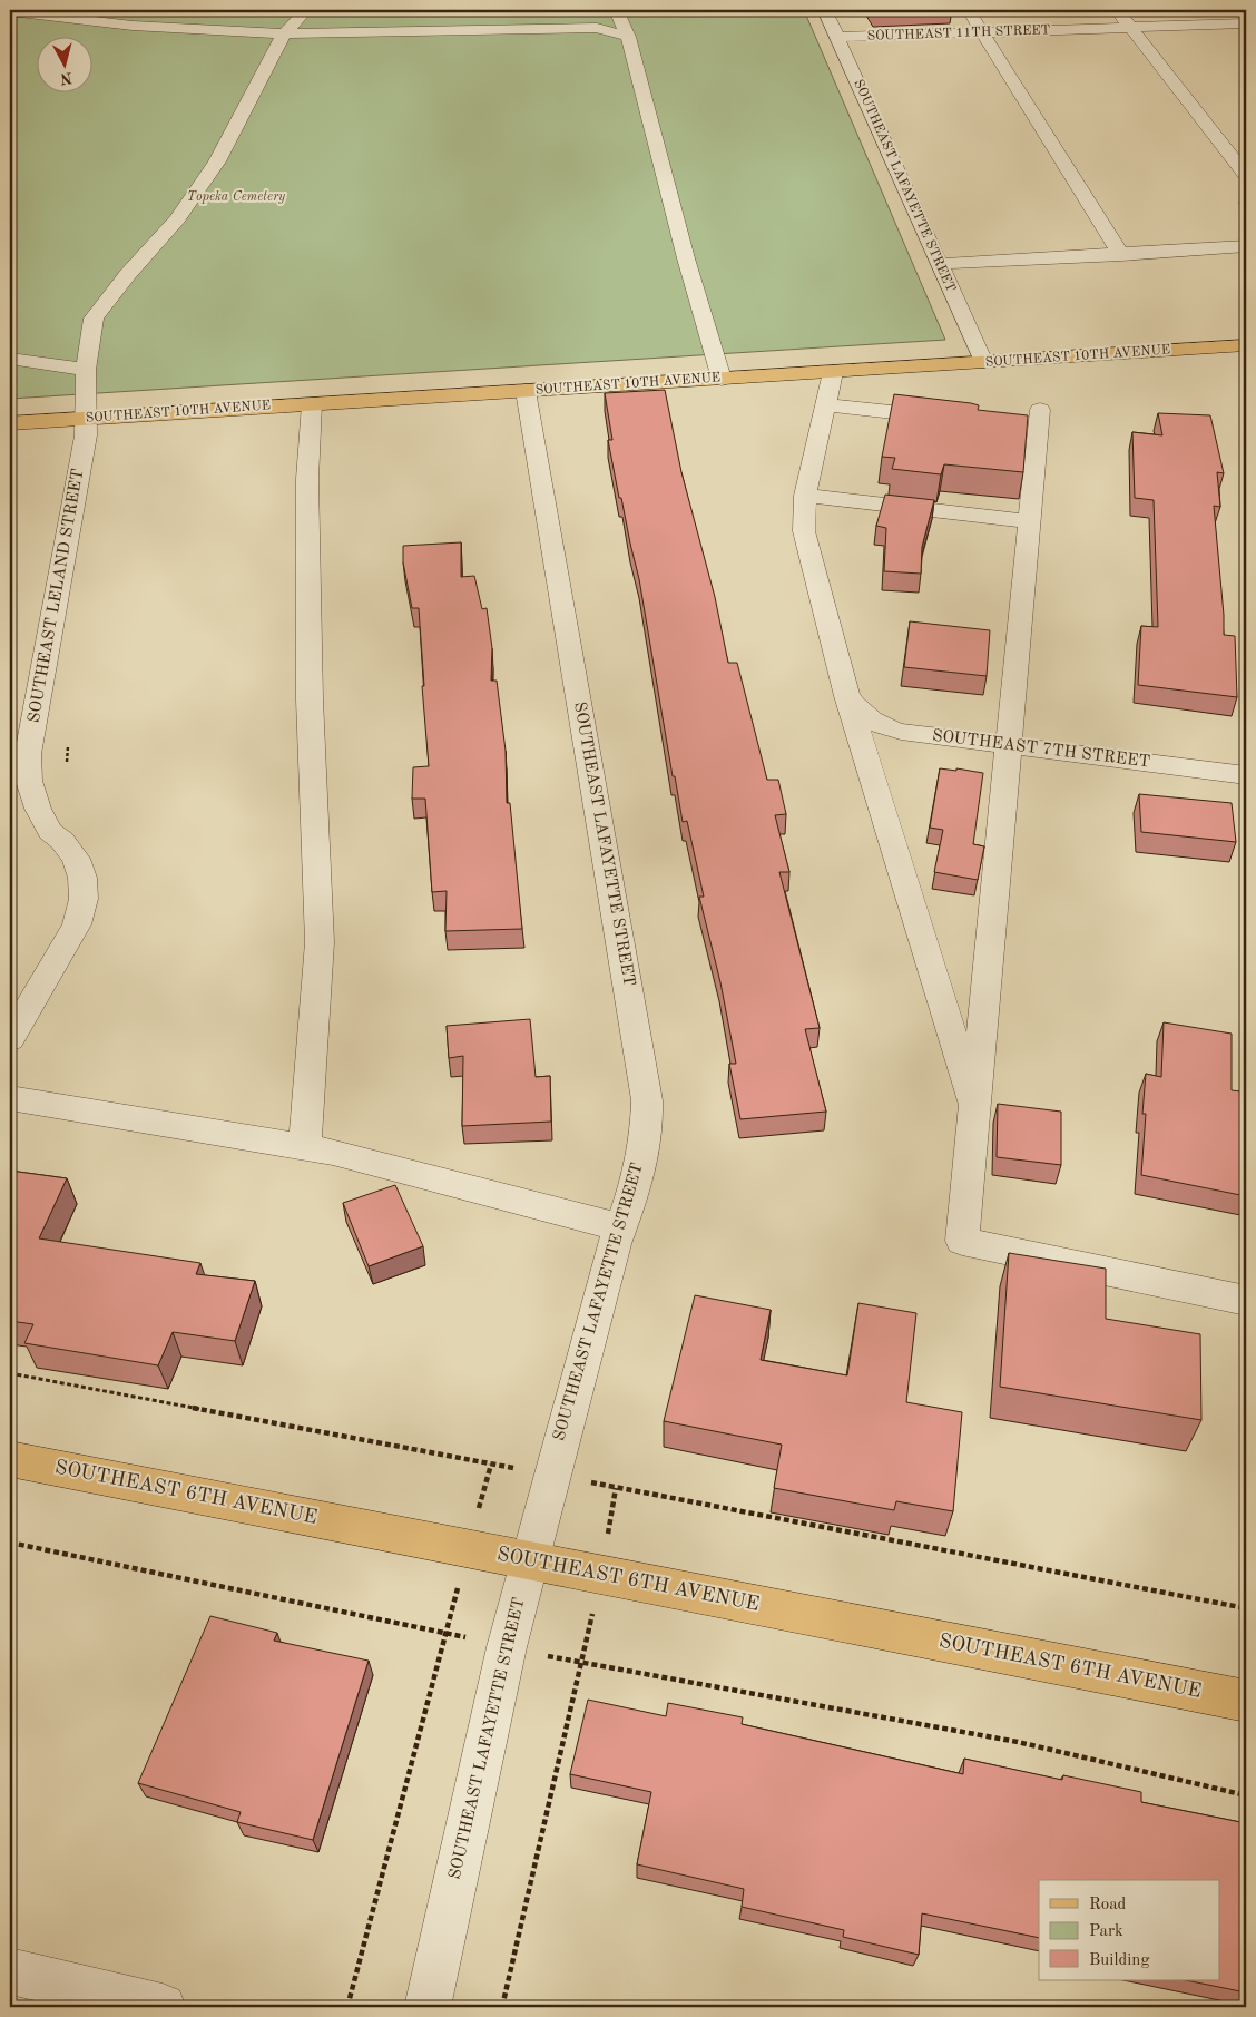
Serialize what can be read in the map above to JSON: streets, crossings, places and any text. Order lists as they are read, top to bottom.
{
  "streets": {
    "main road": ["SOUTHEAST 10TH AVENUE", "SOUTHEAST 6TH AVENUE"],
    "street": [
      "SOUTHEAST 11TH STREET",
      "SOUTHEAST LAFAYETTE STREET",
      "SOUTHEAST LELAND STREET",
      "SOUTHEAST 7TH STREET"
    ]
  },
  "crossings": [
    ["SOUTHEAST 11TH STREET", "SOUTHEAST LAFAYETTE STREET"],
    ["SOUTHEAST LAFAYETTE STREET", "SOUTHEAST 10TH AVENUE"],
    ["SOUTHEAST LAFAYETTE STREET", "SOUTHEAST 6TH AVENUE"],
    ["SOUTHEAST 10TH AVENUE", "SOUTHEAST LELAND STREET"]
  ],
  "parks": ["Topeka Cemetery"],
  "legend": ["Road", "Park", "Building"],
  "north": "bottom"
}
